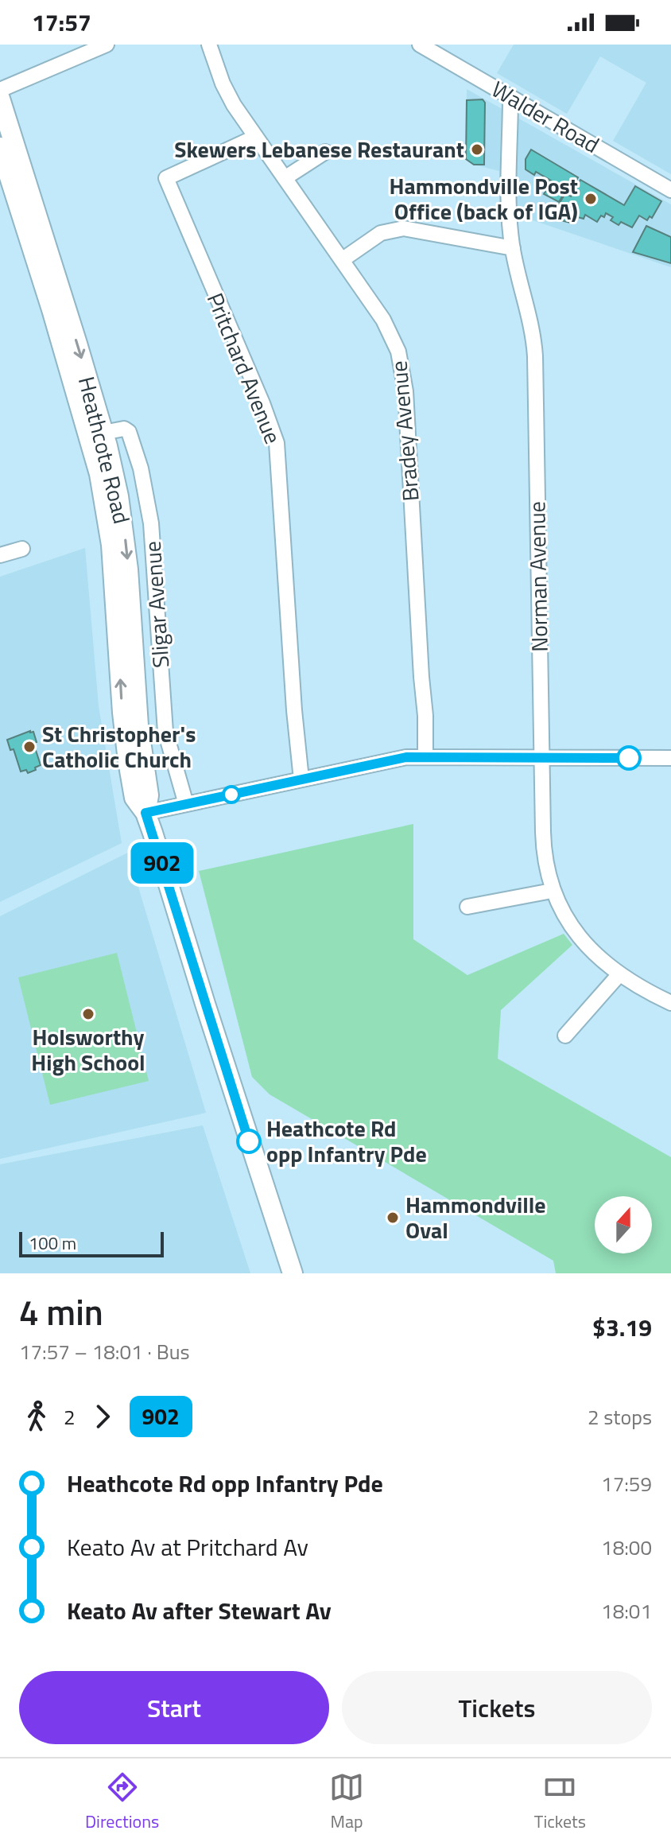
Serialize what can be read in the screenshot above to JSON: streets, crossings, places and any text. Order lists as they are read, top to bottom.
{
  "streets": {
    "main road": ["Heathcote Road"],
    "street": [
      "Walder Road",
      "Pritchard Avenue",
      "Bradey Avenue",
      "Norman Avenue",
      "Sligar Avenue"
    ]
  },
  "crossings": [
    ["Walder Road", "Norman Avenue"],
    ["Pritchard Avenue", "Bradey Avenue"],
    ["Heathcote Road", "Sligar Avenue"]
  ],
  "places": [
    "Skewers Lebanese Restaurant",
    "Hammondville Post Office (back of IGA)",
    "St Christopher's Catholic Church",
    "Holsworthy High School",
    "Heathcote Rd opp Infantry Pde",
    "Hammondville Oval"
  ],
  "lines": ["bus line 902"],
  "scale_bar": "100 m",
  "north": "top",
  "page": {
    "status": "17:57",
    "on_map": "902",
    "scale": "100 m",
    "heading": ["4 min", "17:57 – 18:01 · Bus", "$3.19"],
    "legs": ["2", "902", "2 stops"],
    "list": [
      {
        "name": "Heathcote Rd opp Infantry Pde",
        "value": "17:59"
      },
      {
        "name": "Keato Av at Pritchard Av",
        "value": "18:00"
      },
      {
        "name": "Keato Av after Stewart Av",
        "value": "18:01"
      }
    ],
    "buttons": ["Start", "Tickets"],
    "tabs": ["Directions", "Map", "Tickets"]
  }
}
